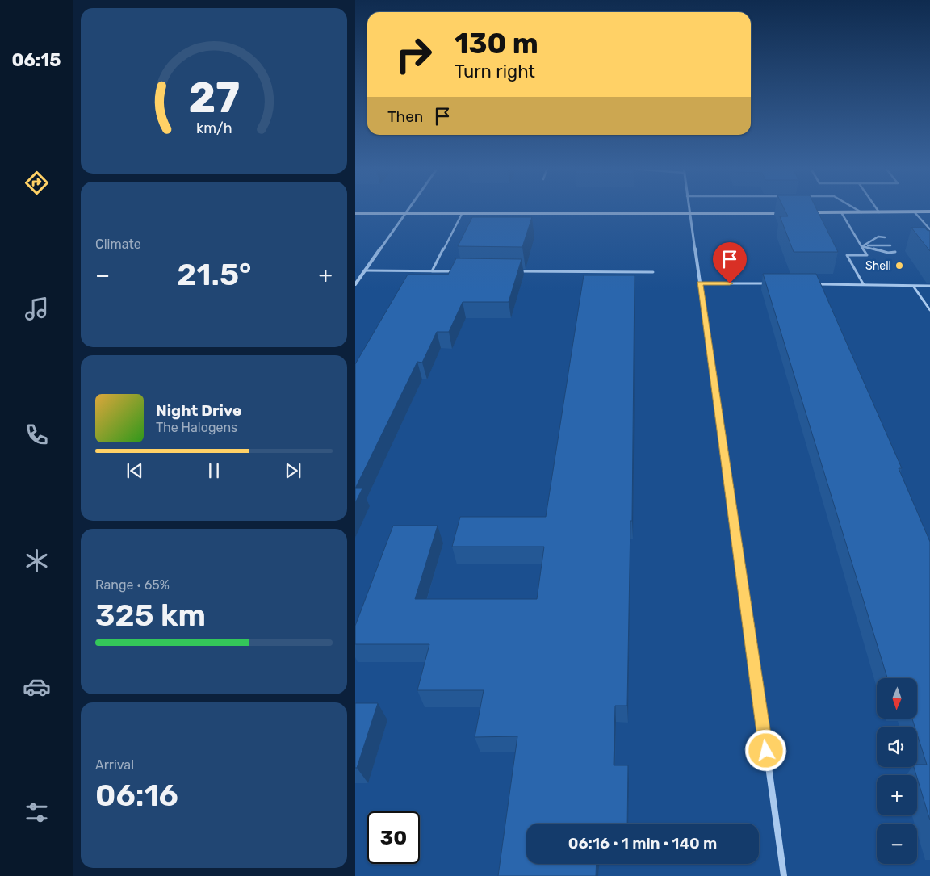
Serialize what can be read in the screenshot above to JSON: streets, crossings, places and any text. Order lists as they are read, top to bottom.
{
  "places": ["Shell"],
  "north": "bottom",
  "page": {
    "tabs": "06:15",
    "turn": ["130 m", "Turn right"],
    "then": "Then",
    "tile": [
      "Climate",
      ["Range · 65%", "325 km"],
      ["Arrival", "06:16"]
    ],
    "heat": ["−", "21.5°", "+"],
    "song": ["Night Drive", "The Halogens"],
    "map_buttons": ["+", "−"],
    "limit": "30",
    "trip": "06:16 · 1 min · 140 m",
    "gauge": ["27", "km/h"]
  }
}
